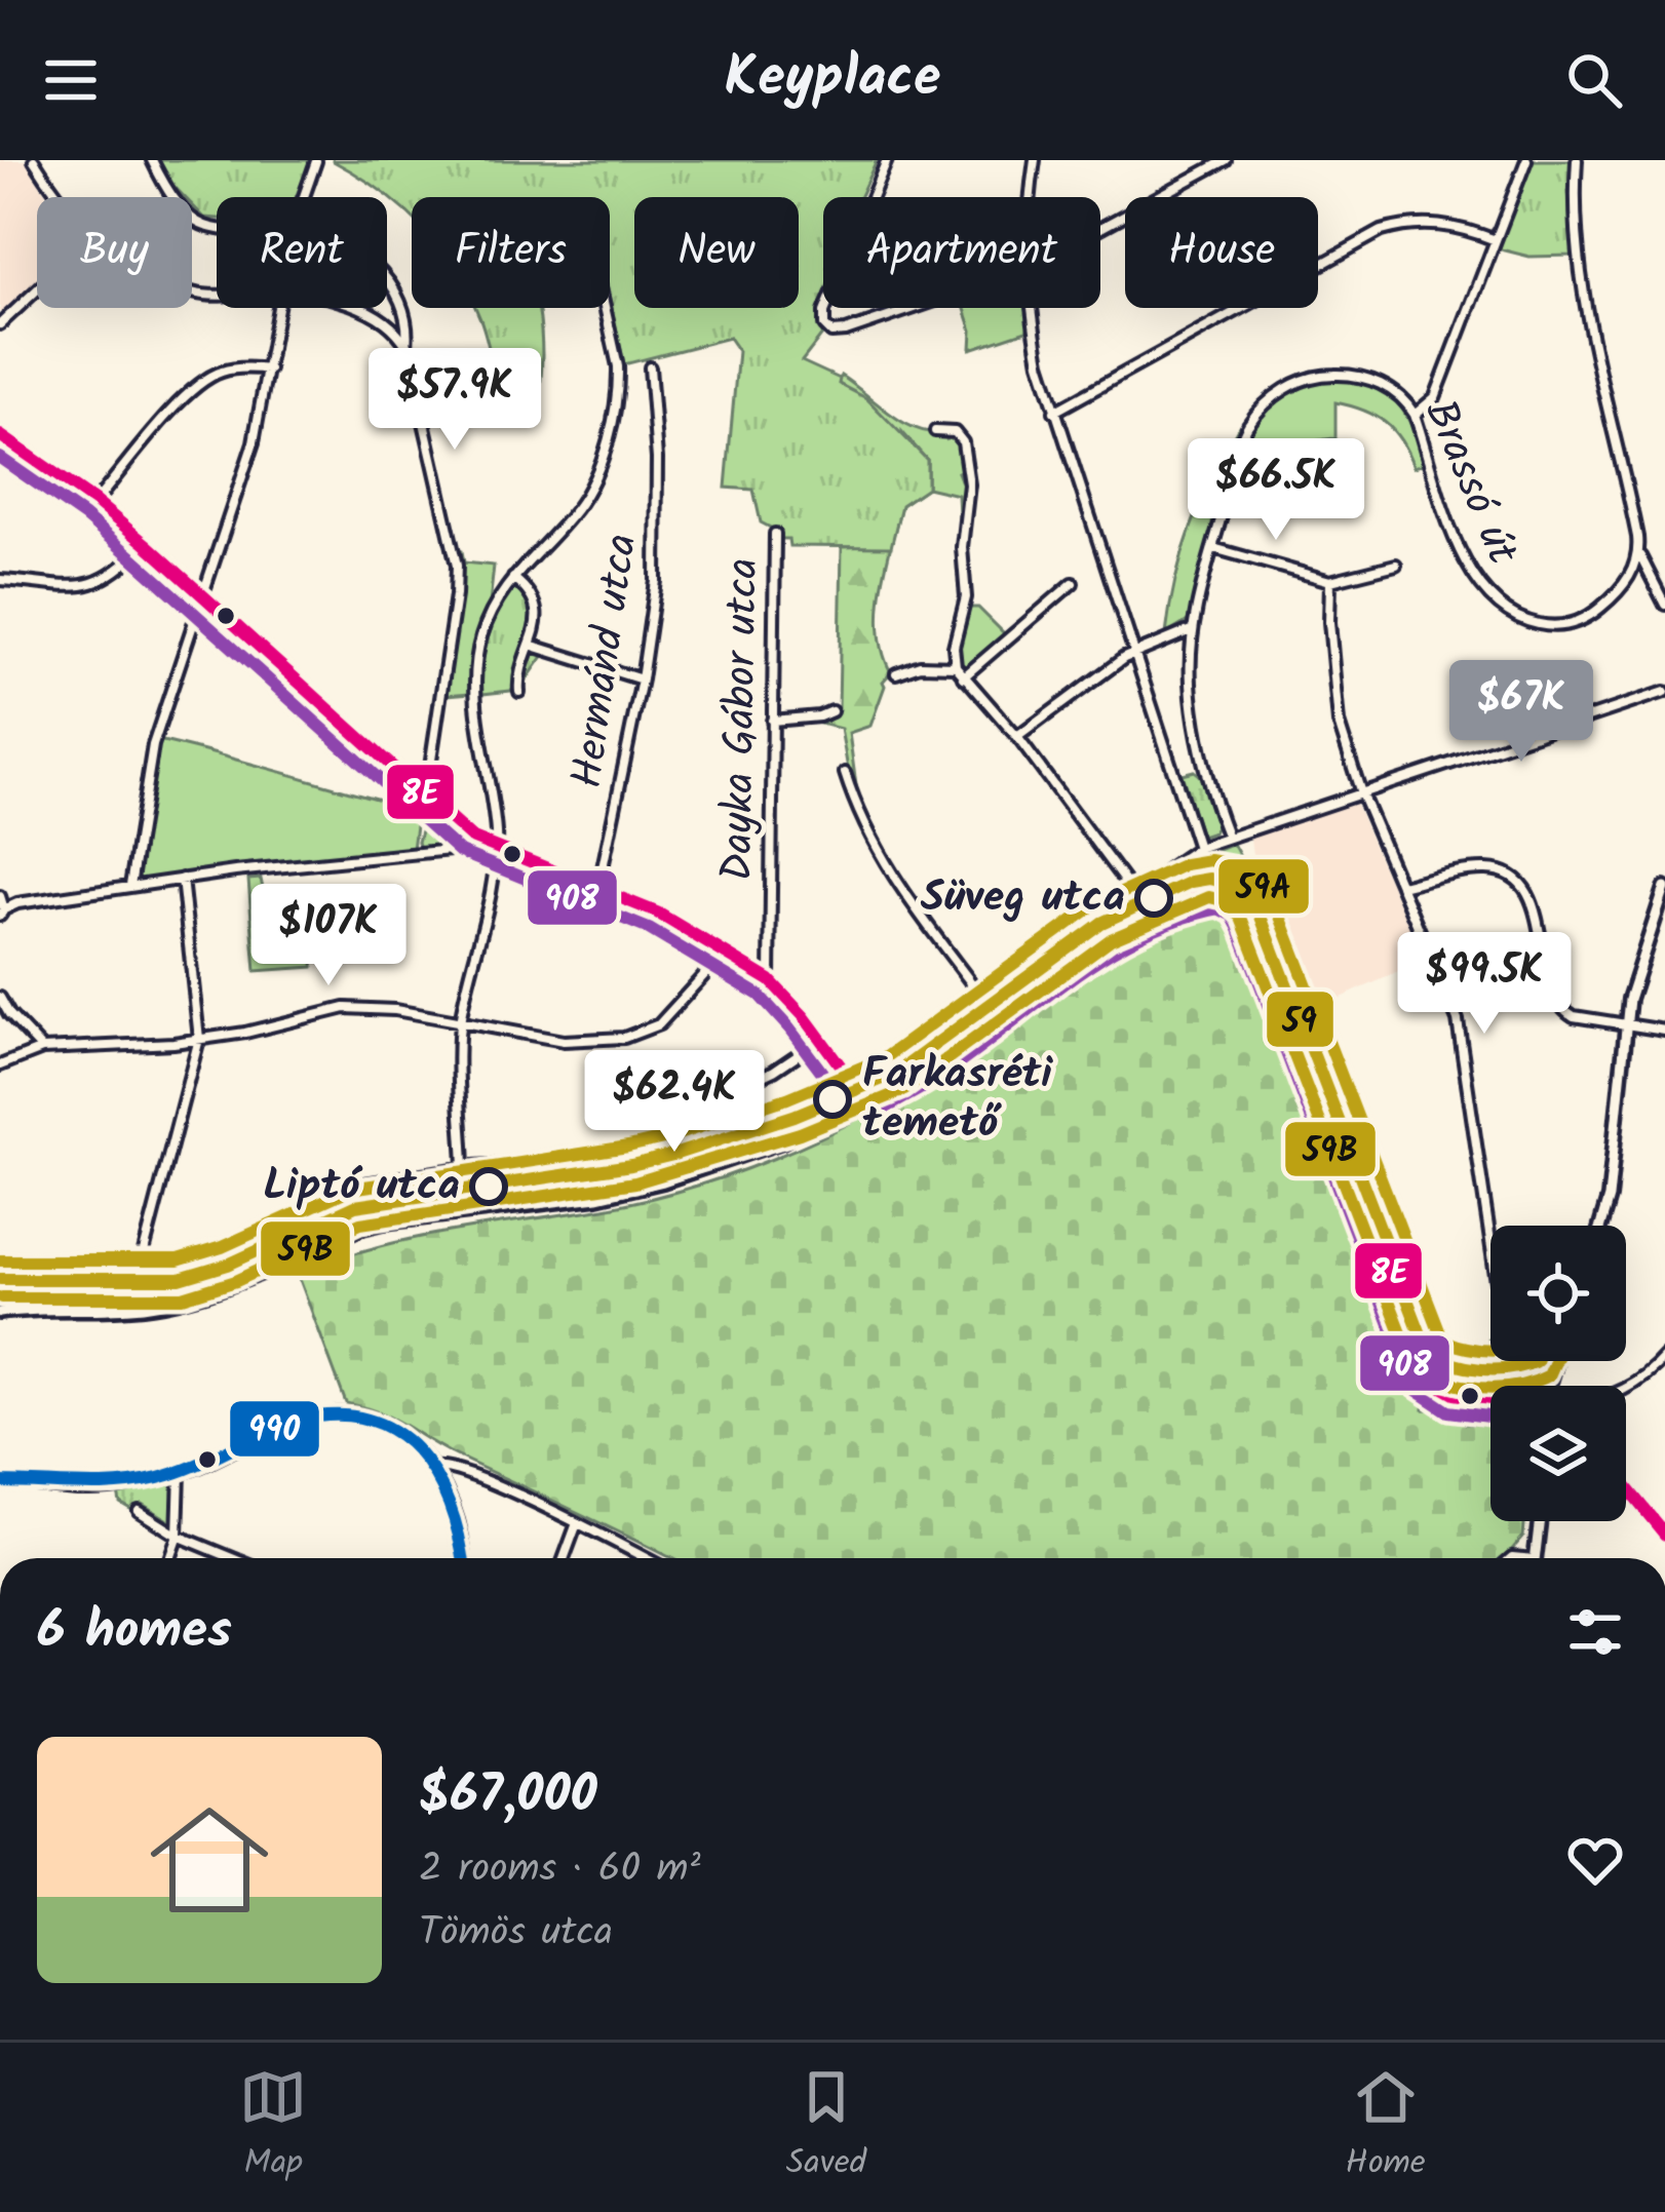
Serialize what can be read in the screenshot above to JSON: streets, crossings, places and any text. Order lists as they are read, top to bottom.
{
  "streets": {
    "street": ["Brassó út", "Hermánd utca", "Dayka Gábor utca"]
  },
  "places": ["Süveg utca", "Farkasréti temető", "Liptó utca"],
  "lines": [
    "transit line 8E",
    "transit line 908",
    "transit line 59A",
    "transit line 59",
    "transit line 59B",
    "transit line 990"
  ],
  "page": {
    "header": "Keyplace",
    "chip": [
      "Buy",
      "Rent",
      "Filters",
      "New",
      "Apartment",
      "House"
    ],
    "price": [
      "$57.9K",
      "$66.5K",
      "$67K",
      "$107K",
      "$99.5K",
      "$62.4K"
    ],
    "heading": "6 homes",
    "list": [
      {
        "name": "$67,000",
        "note": "2 rooms · 60 m² · Tömös utca"
      }
    ],
    "tabs": ["Map", "Saved", "Home"]
  }
}
